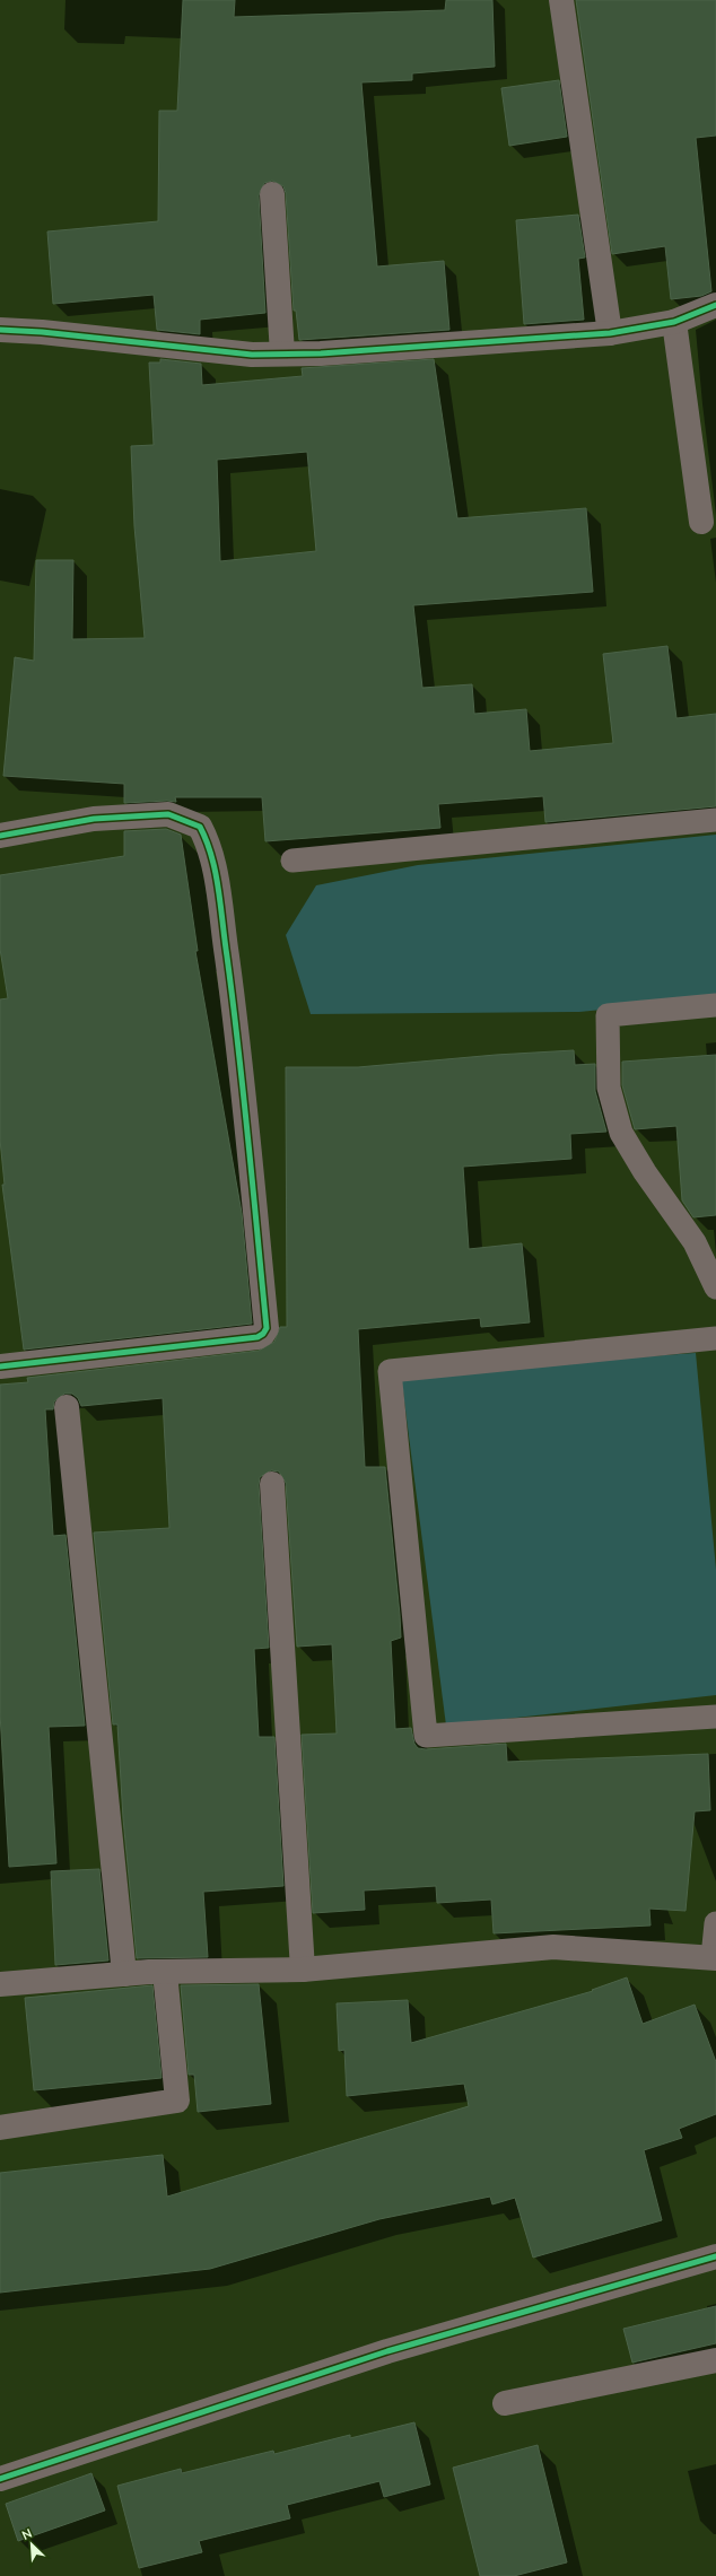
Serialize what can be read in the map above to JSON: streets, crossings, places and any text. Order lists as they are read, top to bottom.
{
  "north": "top left"
}
